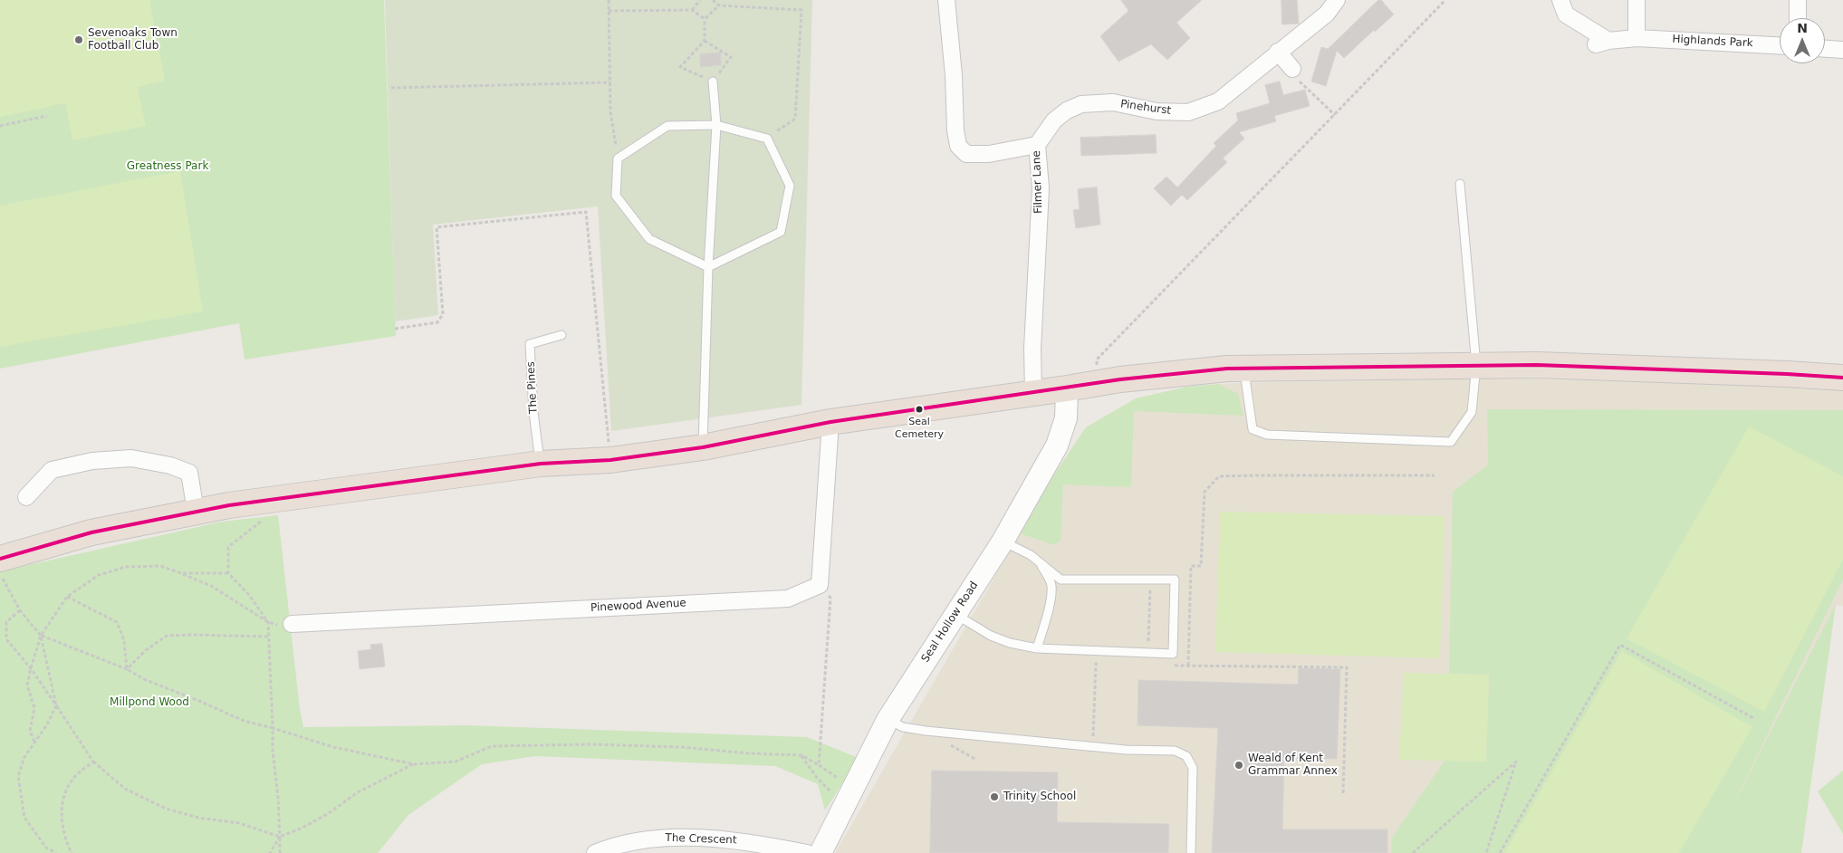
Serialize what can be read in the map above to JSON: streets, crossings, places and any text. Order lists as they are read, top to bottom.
{
  "streets": {
    "main road": ["Seal Hollow Road"],
    "street": [
      "Highlands Park",
      "Pinehurst",
      "Filmer Lane",
      "Pinewood Avenue",
      "The Crescent"
    ],
    "lane": ["The Pines"]
  },
  "crossings": [
    ["Pinehurst", "Filmer Lane"]
  ],
  "parks": ["Greatness Park", "Millpond Wood"],
  "places": [
    "Sevenoaks Town Football Club",
    "Seal Cemetery",
    "Weald of Kent Grammar Annex",
    "Trinity School"
  ],
  "north": "top"
}
